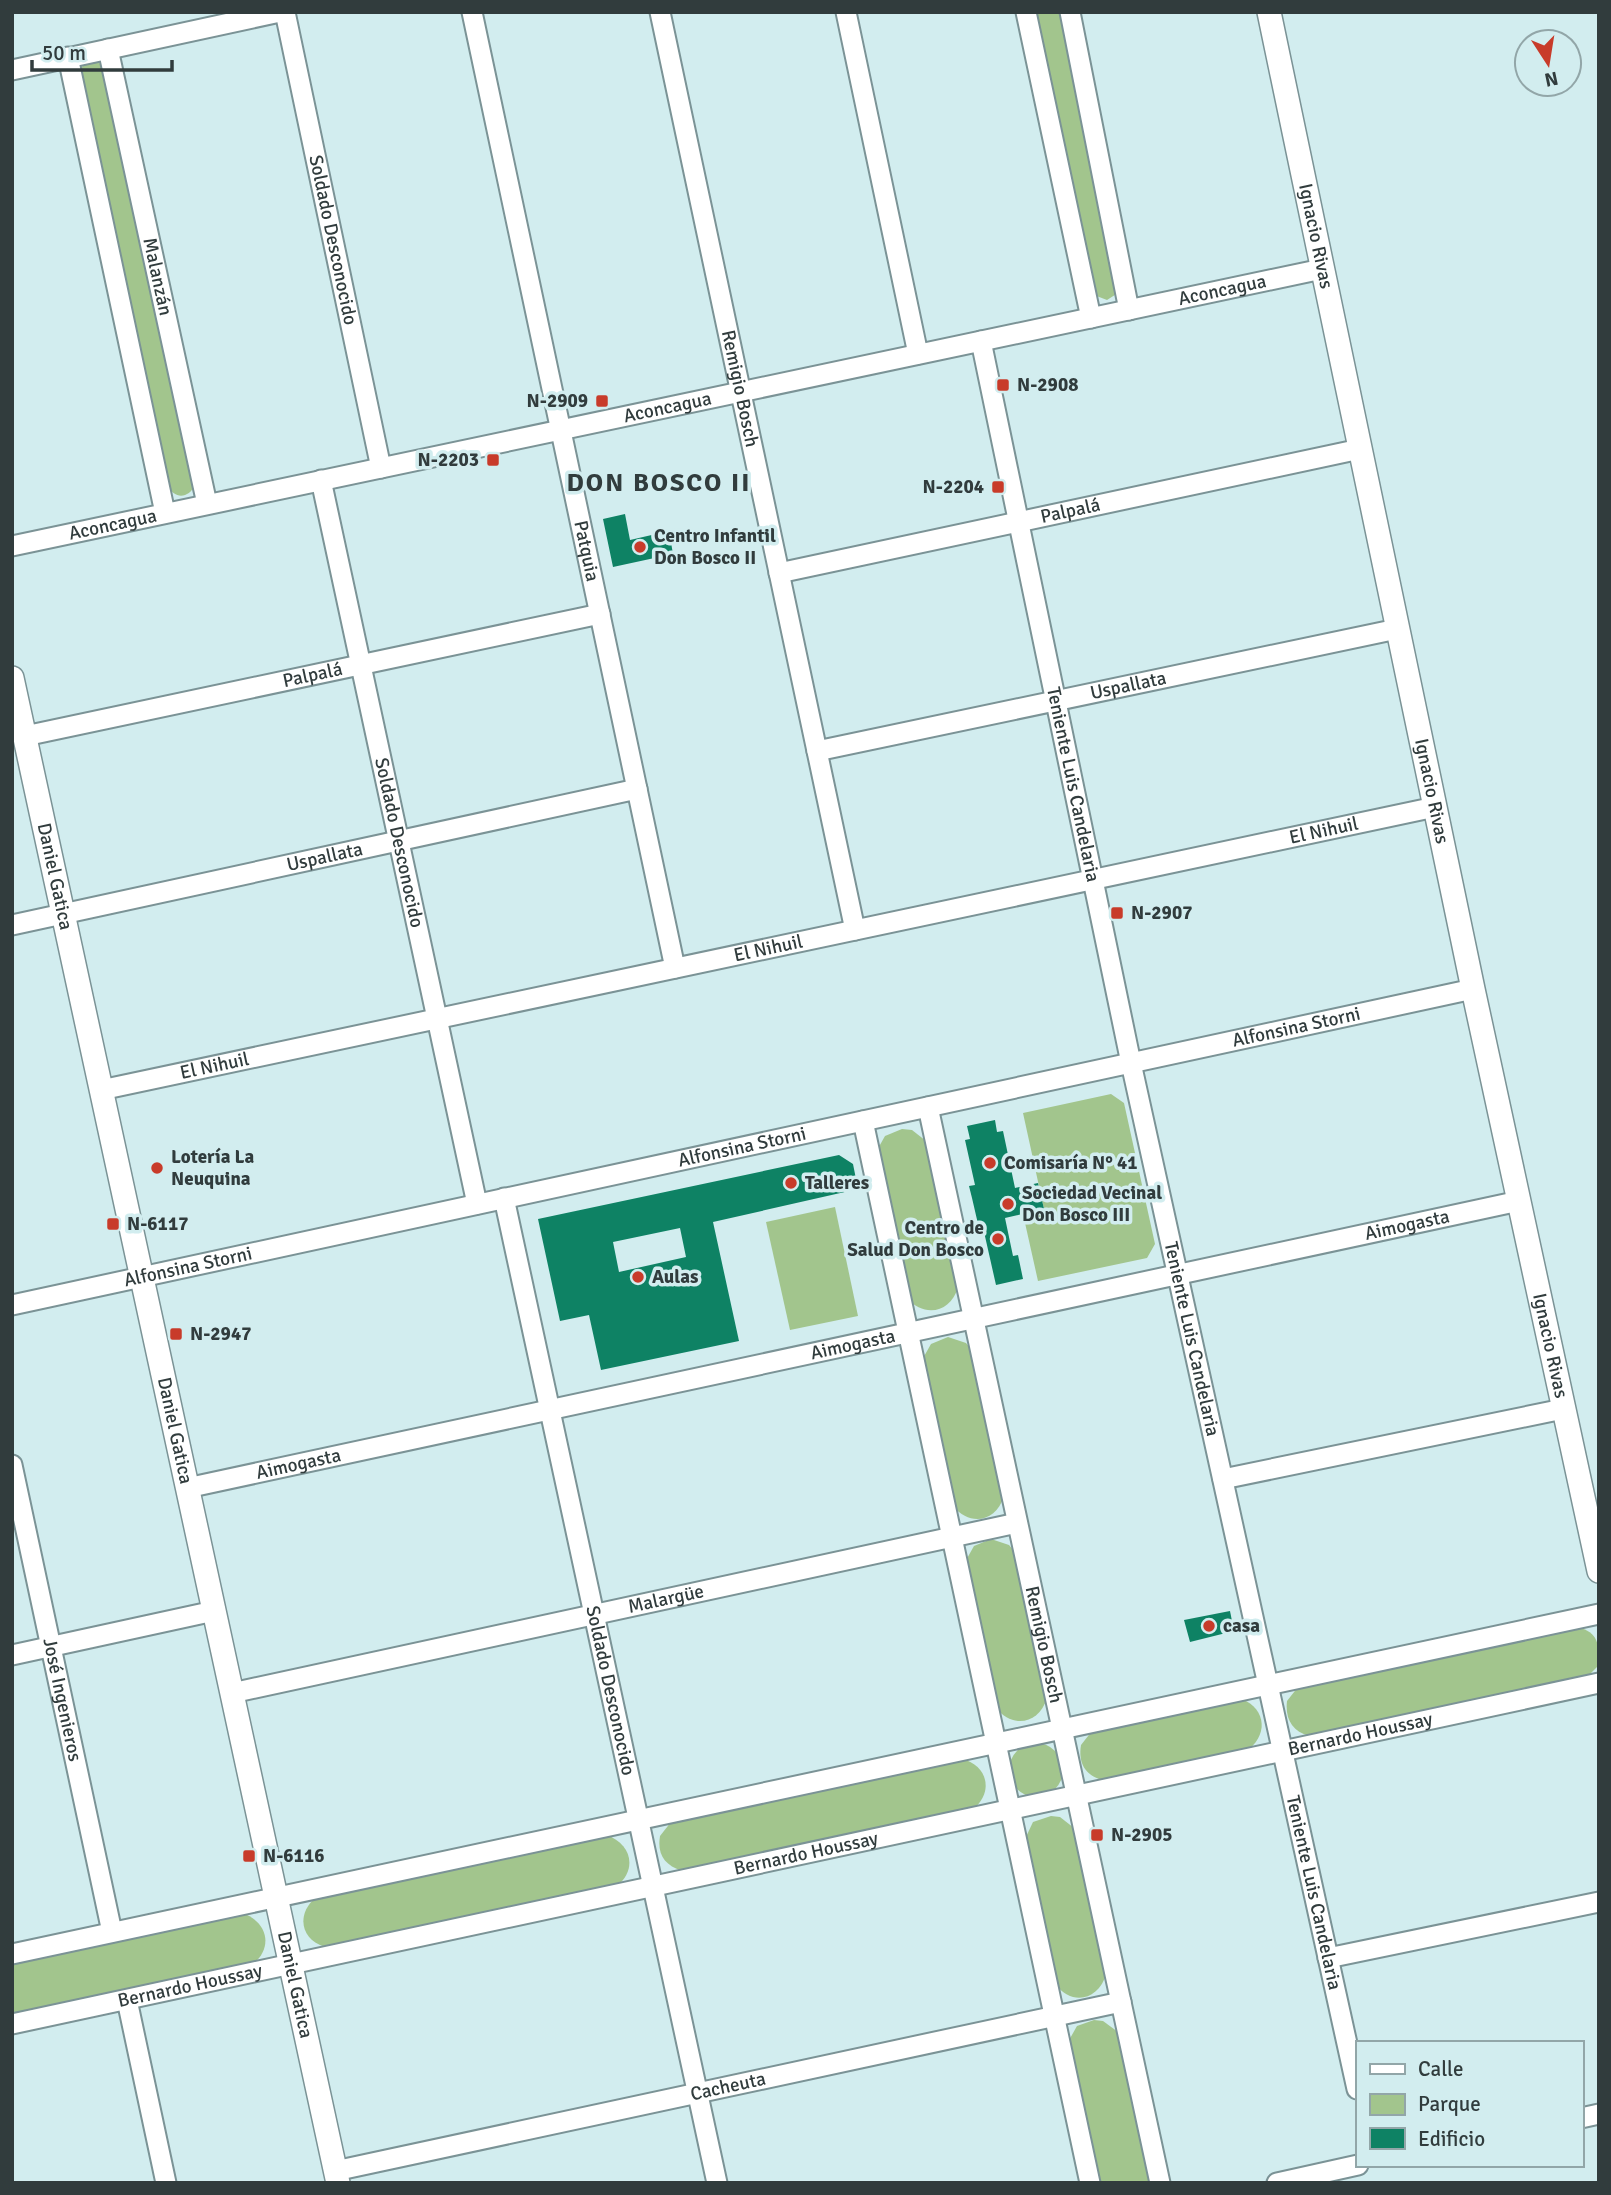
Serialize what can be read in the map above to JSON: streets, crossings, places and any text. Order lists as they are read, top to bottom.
{
  "streets": {
    "main road": ["Ignacio Rivas", "Daniel Gatica"],
    "street": [
      "Soldado Desconocido",
      "Malanzán",
      "Aconcagua",
      "Remigio Bosch",
      "Palpalá",
      "Patquia",
      "Uspallata",
      "Teniente Luis Candelaria",
      "El Nihuil",
      "Alfonsina Storni",
      "Aimogasta",
      "Malargüe",
      "José Ingenieros",
      "Bernardo Houssay",
      "Cacheuta"
    ]
  },
  "crossings": [
    ["Ignacio Rivas", "Aconcagua"],
    ["Ignacio Rivas", "Palpalá"],
    ["Ignacio Rivas", "Uspallata"],
    ["Ignacio Rivas", "El Nihuil"],
    ["Ignacio Rivas", "Alfonsina Storni"],
    ["Ignacio Rivas", "Aimogasta"],
    ["Soldado Desconocido", "Aconcagua"],
    ["Soldado Desconocido", "Palpalá"],
    ["Soldado Desconocido", "Uspallata"],
    ["Soldado Desconocido", "El Nihuil"],
    ["Soldado Desconocido", "Alfonsina Storni"],
    ["Soldado Desconocido", "Aimogasta"],
    ["Soldado Desconocido", "Malargüe"],
    ["Soldado Desconocido", "Bernardo Houssay"],
    ["Soldado Desconocido", "Cacheuta"],
    ["Malanzán", "Aconcagua"],
    ["Aconcagua", "Remigio Bosch"],
    ["Aconcagua", "Patquia"],
    ["Aconcagua", "Teniente Luis Candelaria"],
    ["Remigio Bosch", "Palpalá"],
    ["Remigio Bosch", "Uspallata"],
    ["Remigio Bosch", "El Nihuil"],
    ["Remigio Bosch", "Alfonsina Storni"],
    ["Remigio Bosch", "Aimogasta"],
    ["Remigio Bosch", "Malargüe"],
    ["Remigio Bosch", "Bernardo Houssay"],
    ["Remigio Bosch", "Cacheuta"],
    ["Palpalá", "Patquia"],
    ["Palpalá", "Teniente Luis Candelaria"],
    ["Palpalá", "Daniel Gatica"],
    ["Patquia", "Uspallata"],
    ["Patquia", "El Nihuil"],
    ["Uspallata", "Teniente Luis Candelaria"],
    ["Uspallata", "Daniel Gatica"],
    ["Teniente Luis Candelaria", "El Nihuil"],
    ["Teniente Luis Candelaria", "Alfonsina Storni"],
    ["Teniente Luis Candelaria", "Aimogasta"],
    ["Teniente Luis Candelaria", "Bernardo Houssay"],
    ["El Nihuil", "Daniel Gatica"],
    ["Daniel Gatica", "Alfonsina Storni"],
    ["Daniel Gatica", "Aimogasta"],
    ["Daniel Gatica", "Malargüe"],
    ["Daniel Gatica", "Bernardo Houssay"],
    ["Daniel Gatica", "Cacheuta"]
  ],
  "districts": ["DON BOSCO II"],
  "places": {
    "transit": [
      "N-2908",
      "N-2909",
      "N-2203",
      "N-2204",
      "N-2907",
      "N-6117",
      "N-2947",
      "N-2905",
      "N-6116"
    ],
    "other": [
      "Centro Infantil Don Bosco II",
      "Comisaría N° 41",
      "Lotería La Neuquina",
      "Talleres",
      "Sociedad Vecinal Don Bosco III",
      "Centro de Salud Don Bosco",
      "Aulas",
      "casa"
    ]
  },
  "legend": ["Calle", "Parque", "Edificio"],
  "scale_bar": "50 m",
  "north": "bottom"
}
